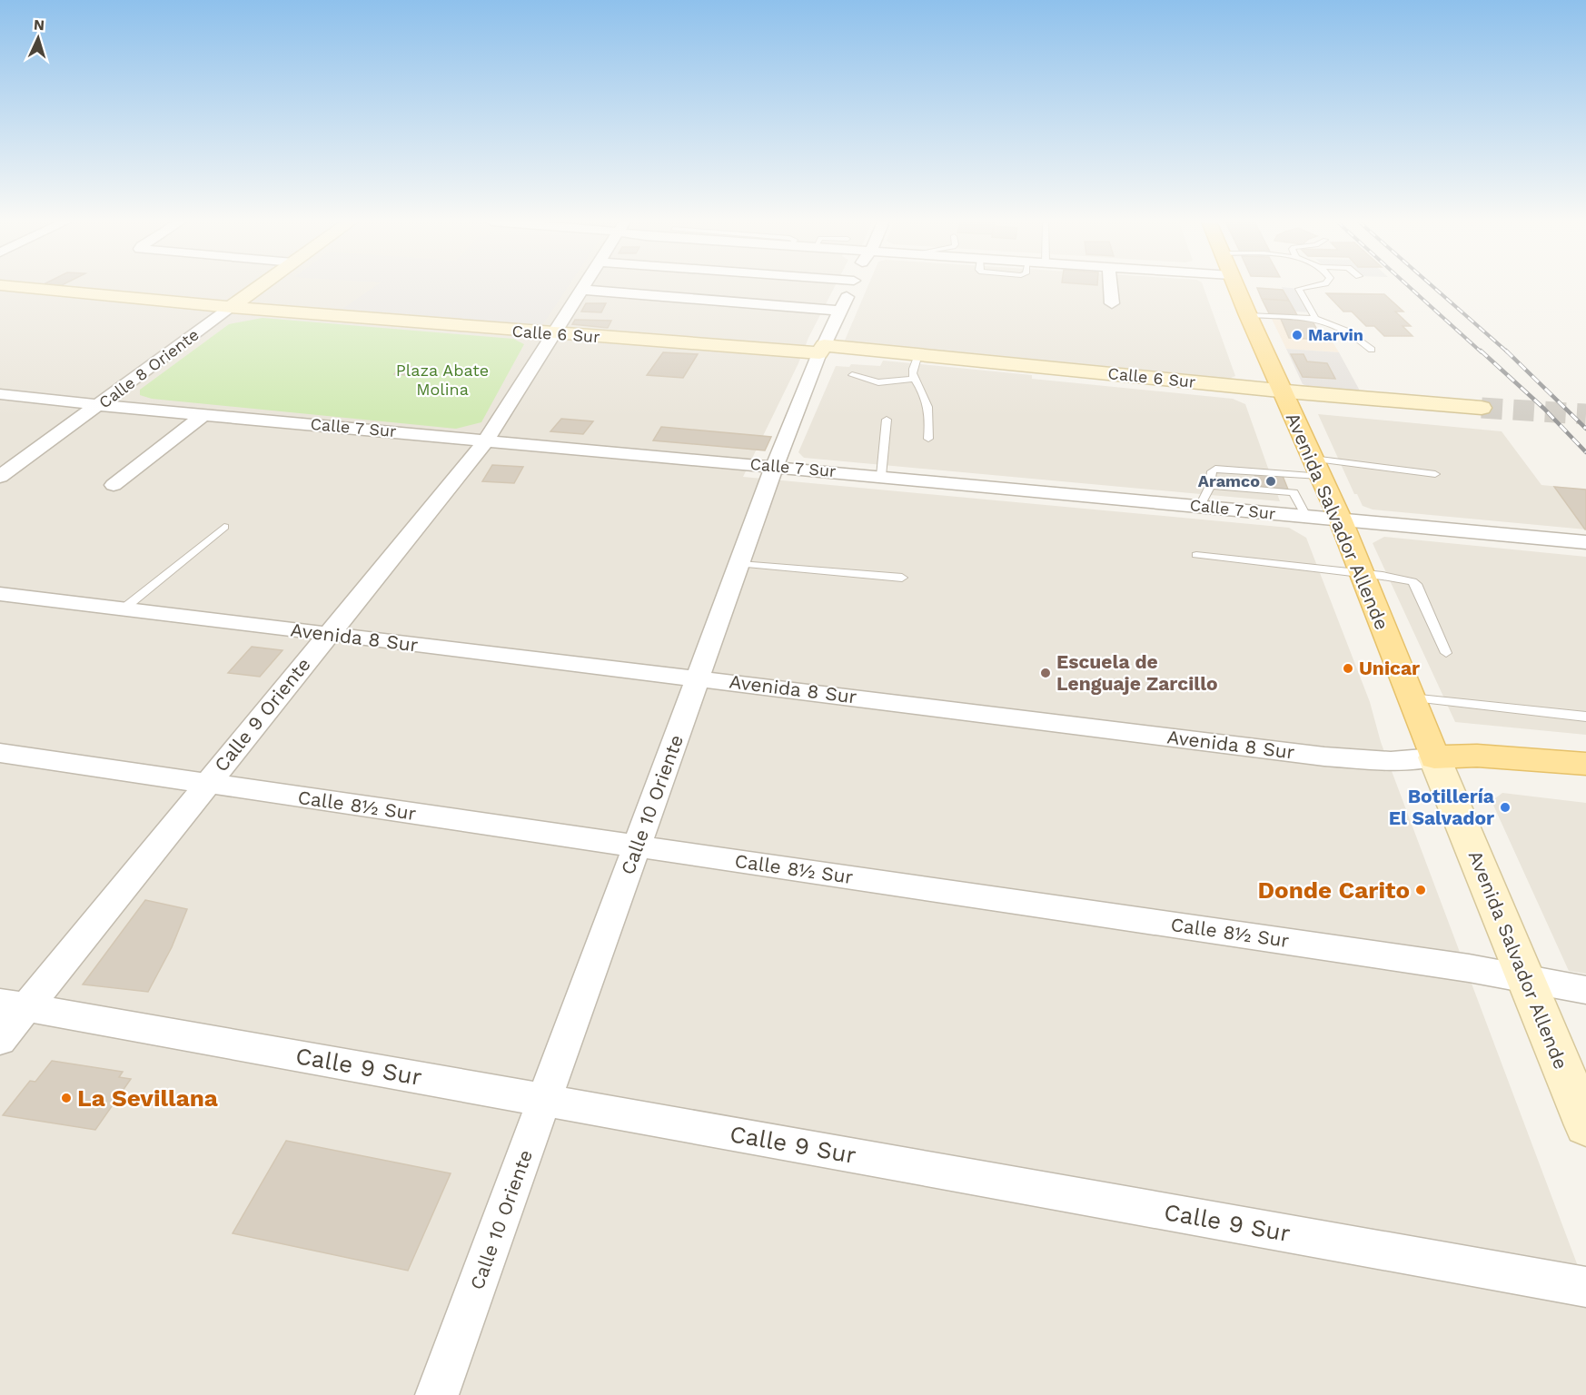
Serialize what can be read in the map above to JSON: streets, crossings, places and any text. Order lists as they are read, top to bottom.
{
  "streets": {
    "main road": ["Avenida Salvador Allende", "Avenida 8 Sur"],
    "street": [
      "Calle 6 Sur",
      "Calle 8 Oriente",
      "Calle 7 Sur",
      "Calle 9 Oriente",
      "Calle 10 Oriente",
      "Calle 8½ Sur",
      "Calle 9 Sur"
    ]
  },
  "crossings": [
    ["Calle 6 Sur", "Calle 8 Oriente"],
    ["Calle 6 Sur", "Avenida Salvador Allende"],
    ["Calle 6 Sur", "Calle 9 Oriente"],
    ["Calle 6 Sur", "Calle 10 Oriente"],
    ["Calle 8 Oriente", "Calle 7 Sur"],
    ["Calle 7 Sur", "Avenida Salvador Allende"],
    ["Calle 7 Sur", "Calle 9 Oriente"],
    ["Calle 7 Sur", "Calle 10 Oriente"],
    ["Avenida Salvador Allende", "Avenida 8 Sur"],
    ["Avenida Salvador Allende", "Calle 8½ Sur"],
    ["Avenida 8 Sur", "Calle 9 Oriente"],
    ["Avenida 8 Sur", "Calle 10 Oriente"],
    ["Calle 9 Oriente", "Calle 8½ Sur"],
    ["Calle 9 Oriente", "Calle 9 Sur"],
    ["Calle 10 Oriente", "Calle 8½ Sur"],
    ["Calle 10 Oriente", "Calle 9 Sur"]
  ],
  "parks": ["Plaza Abate Molina"],
  "places": [
    "Marvin",
    "Aramco",
    "Unicar",
    "Escuela de Lenguaje Zarcillo",
    "Botillería El Salvador",
    "Donde Carito",
    "La Sevillana"
  ],
  "north": "top"
}
